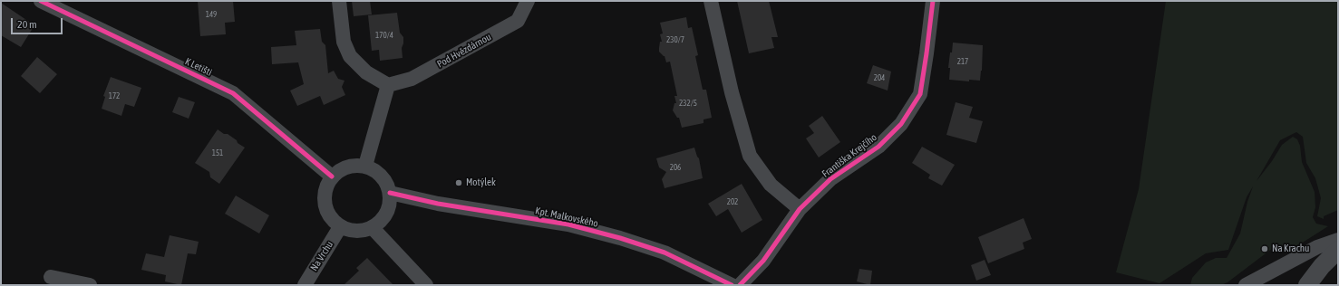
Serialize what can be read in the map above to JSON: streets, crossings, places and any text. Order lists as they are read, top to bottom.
{
  "streets": {
    "street": [
      "Pod Hvězdárnou",
      "K Letišti",
      "Františka Krejčího",
      "Kpt. Malkovského",
      "Na Vrchu"
    ]
  },
  "crossings": [
    ["K Letišti", "Kpt. Malkovského"],
    ["K Letišti", "Na Vrchu"],
    ["Kpt. Malkovského", "Na Vrchu"]
  ],
  "places": ["Motýlek", "Na Krachu"],
  "house_numbers": [
    "149",
    "170/4",
    "230/7",
    "217",
    "204",
    "172",
    "232/5",
    "151",
    "206",
    "202"
  ],
  "scale_bar": "20 m"
}
